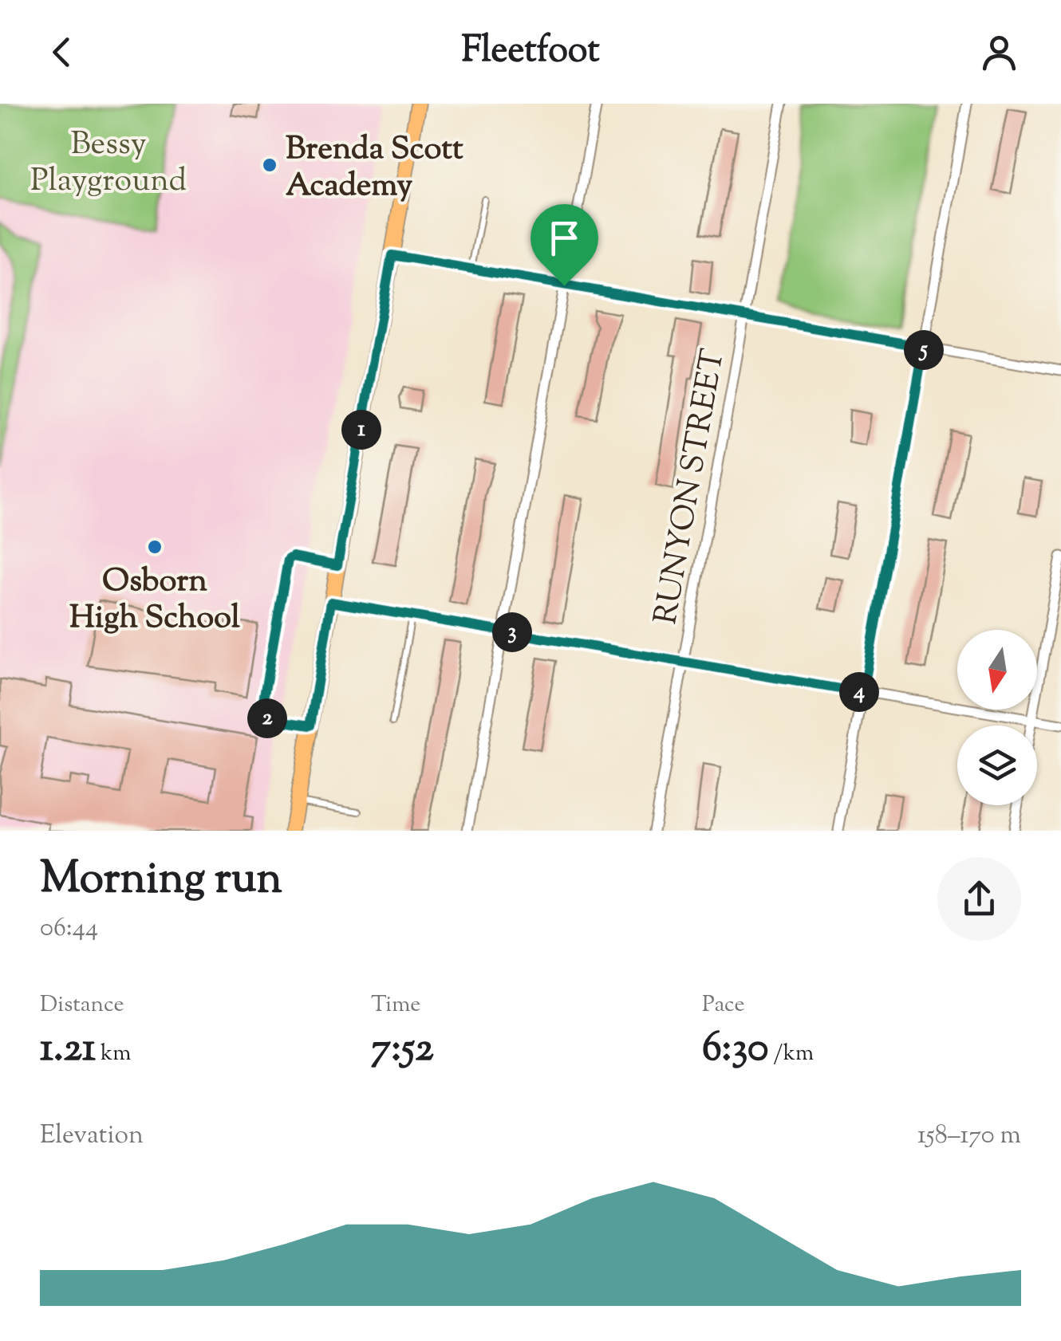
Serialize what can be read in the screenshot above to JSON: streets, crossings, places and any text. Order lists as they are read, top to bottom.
{
  "streets": {
    "street": ["RUNYON STREET"]
  },
  "parks": ["Bessy Playground"],
  "places": ["Brenda Scott Academy", "Osborn High School"],
  "north": "bottom",
  "page": {
    "header": "Fleetfoot",
    "pins": [
      "5",
      "1",
      "3",
      "4",
      "2"
    ],
    "heading": ["Morning run", "06:44"],
    "stats": [
      ["Distance", "1.21 km"],
      ["Time", "7:52"],
      ["Pace", "6:30 /km"]
    ],
    "chart": ["Elevation", "158–170 m"]
  }
}
